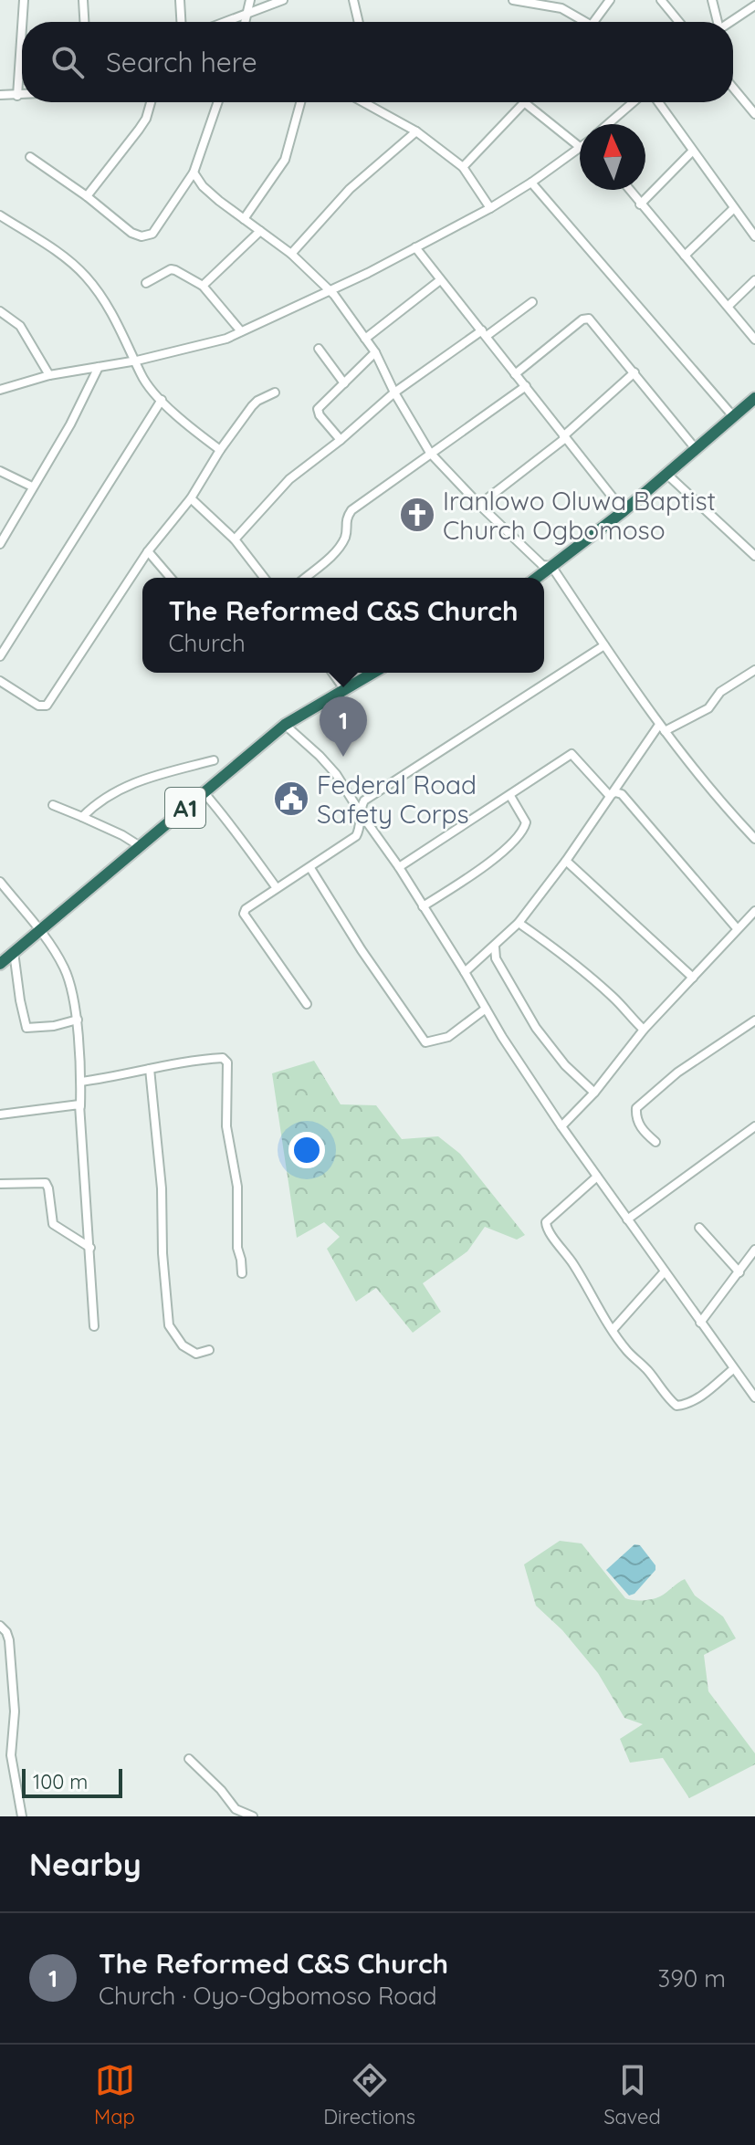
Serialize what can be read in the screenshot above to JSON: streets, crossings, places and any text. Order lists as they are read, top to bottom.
{
  "streets": {
    "highway": ["A1"]
  },
  "places": {
    "church": ["Iranlowo Oluwa Baptist Church Ogbomoso"],
    "public building": ["Federal Road Safety Corps"]
  },
  "scale_bar": "100 m",
  "north": "top",
  "page": {
    "search": "Search here",
    "popup": ["The Reformed C&S Church", "Church"],
    "pins": "1",
    "scale": "100 m",
    "heading": "Nearby",
    "list": [
      {
        "mark": "1",
        "name": "The Reformed C&S Church",
        "note": "Church · Oyo-Ogbomoso Road",
        "value": "390 m"
      }
    ],
    "nav": ["Map", "Directions", "Saved"]
  }
}
